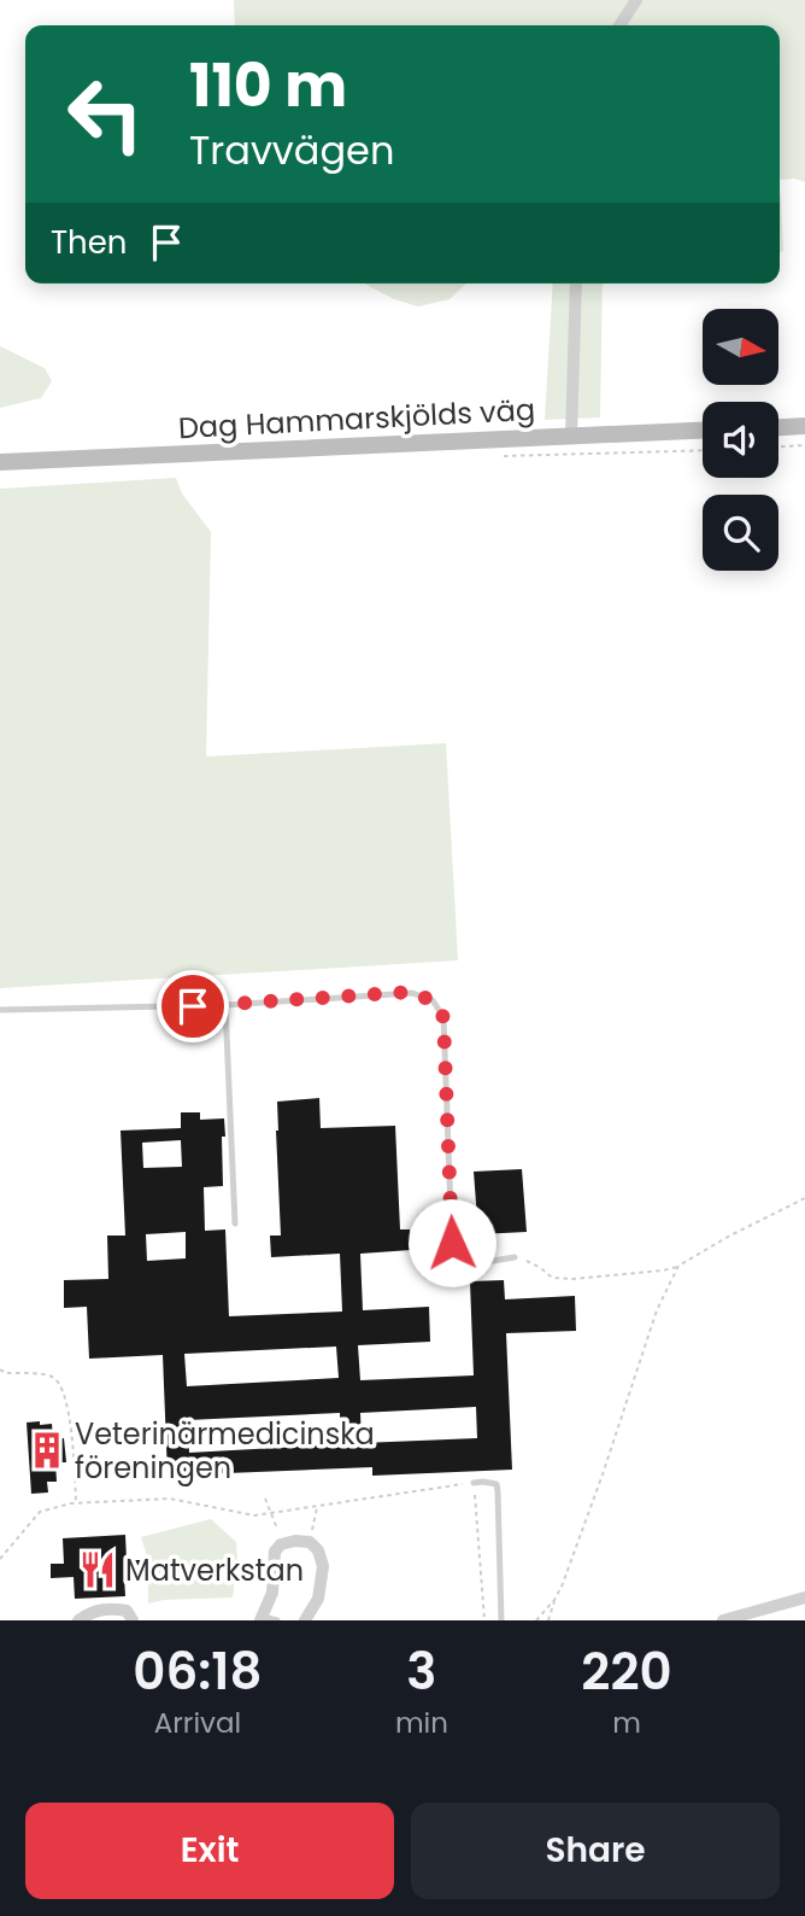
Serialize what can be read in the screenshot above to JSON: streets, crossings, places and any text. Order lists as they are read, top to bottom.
{
  "streets": {
    "main road": ["Dag Hammarskjölds väg"]
  },
  "places": {
    "building": ["Veterinärmedicinska föreningen"],
    "restaurant": ["Matverkstan"]
  },
  "north": "right",
  "page": {
    "turn": ["110 m", "Travvägen"],
    "then": "Then",
    "eta": [
      "06:18",
      "Arrival",
      "3",
      "min",
      "220",
      "m"
    ],
    "buttons": ["Exit", "Share"]
  }
}
